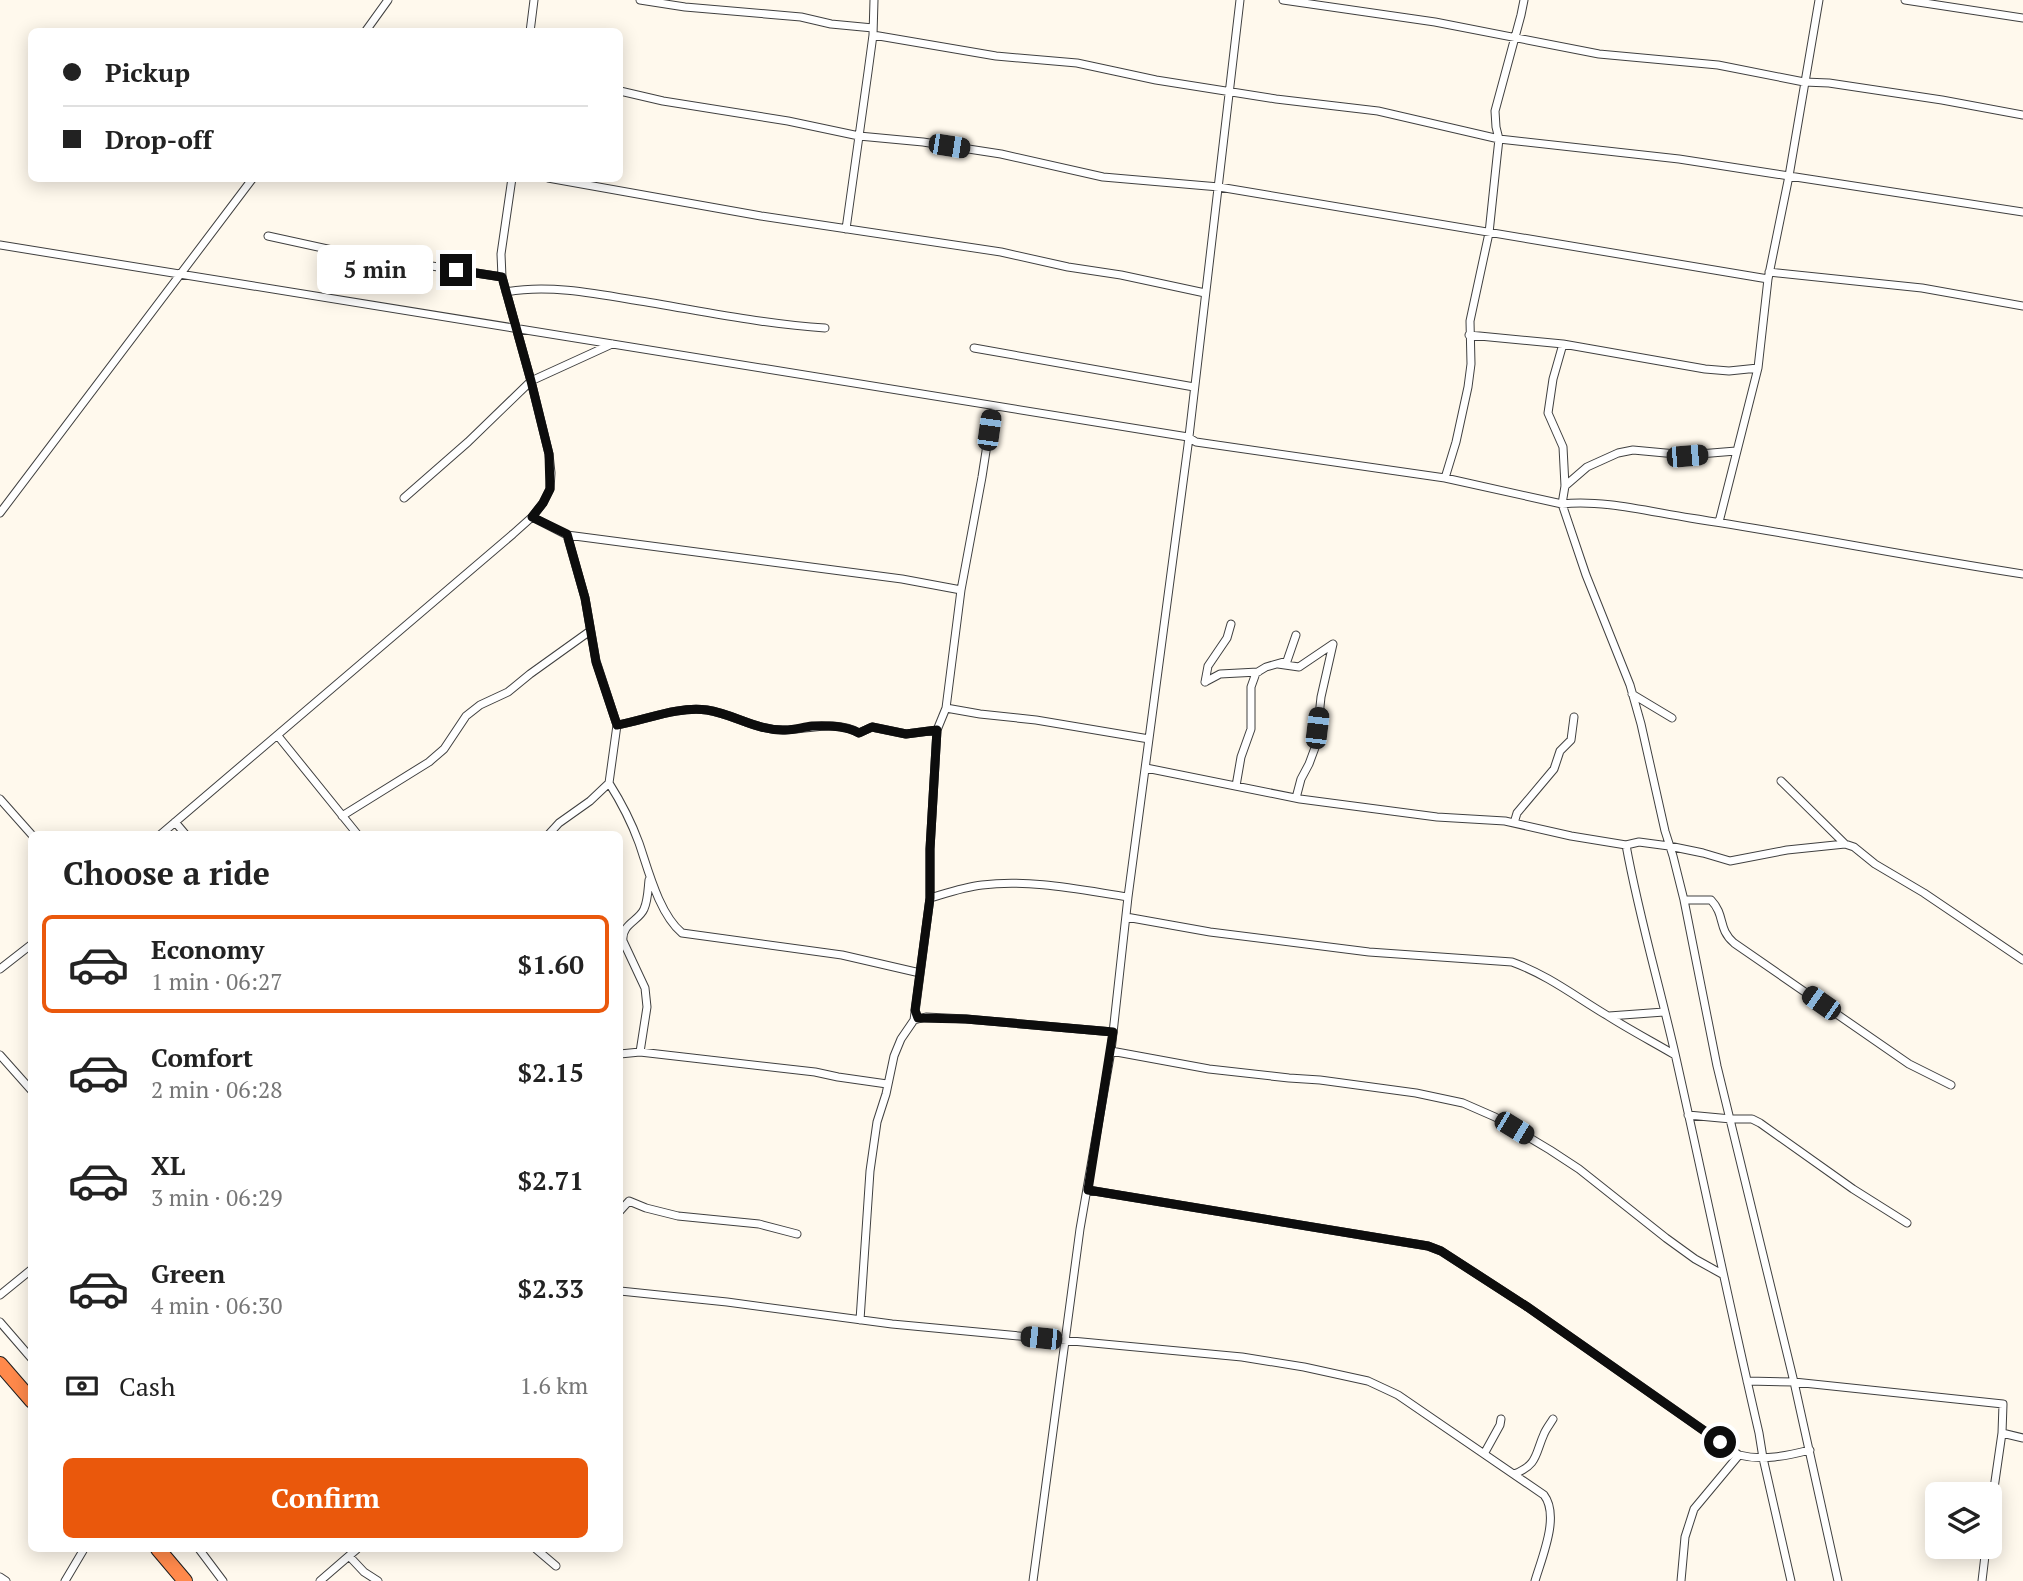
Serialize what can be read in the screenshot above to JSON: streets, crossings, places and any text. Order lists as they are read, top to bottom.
{
  "page": {
    "banner": ["Pickup", "Drop-off"],
    "bubble": "5 min",
    "heading": "Choose a ride",
    "list": [
      {
        "name": "Economy",
        "note": "1 min · 06:27",
        "value": "$1.60"
      },
      {
        "name": "Comfort",
        "note": "2 min · 06:28",
        "value": "$2.15"
      },
      {
        "name": "XL",
        "note": "3 min · 06:29",
        "value": "$2.71"
      },
      {
        "name": "Green",
        "note": "4 min · 06:30",
        "value": "$2.33"
      }
    ],
    "pay": ["Cash", "1.6 km"],
    "buttons": "Confirm"
  }
}
